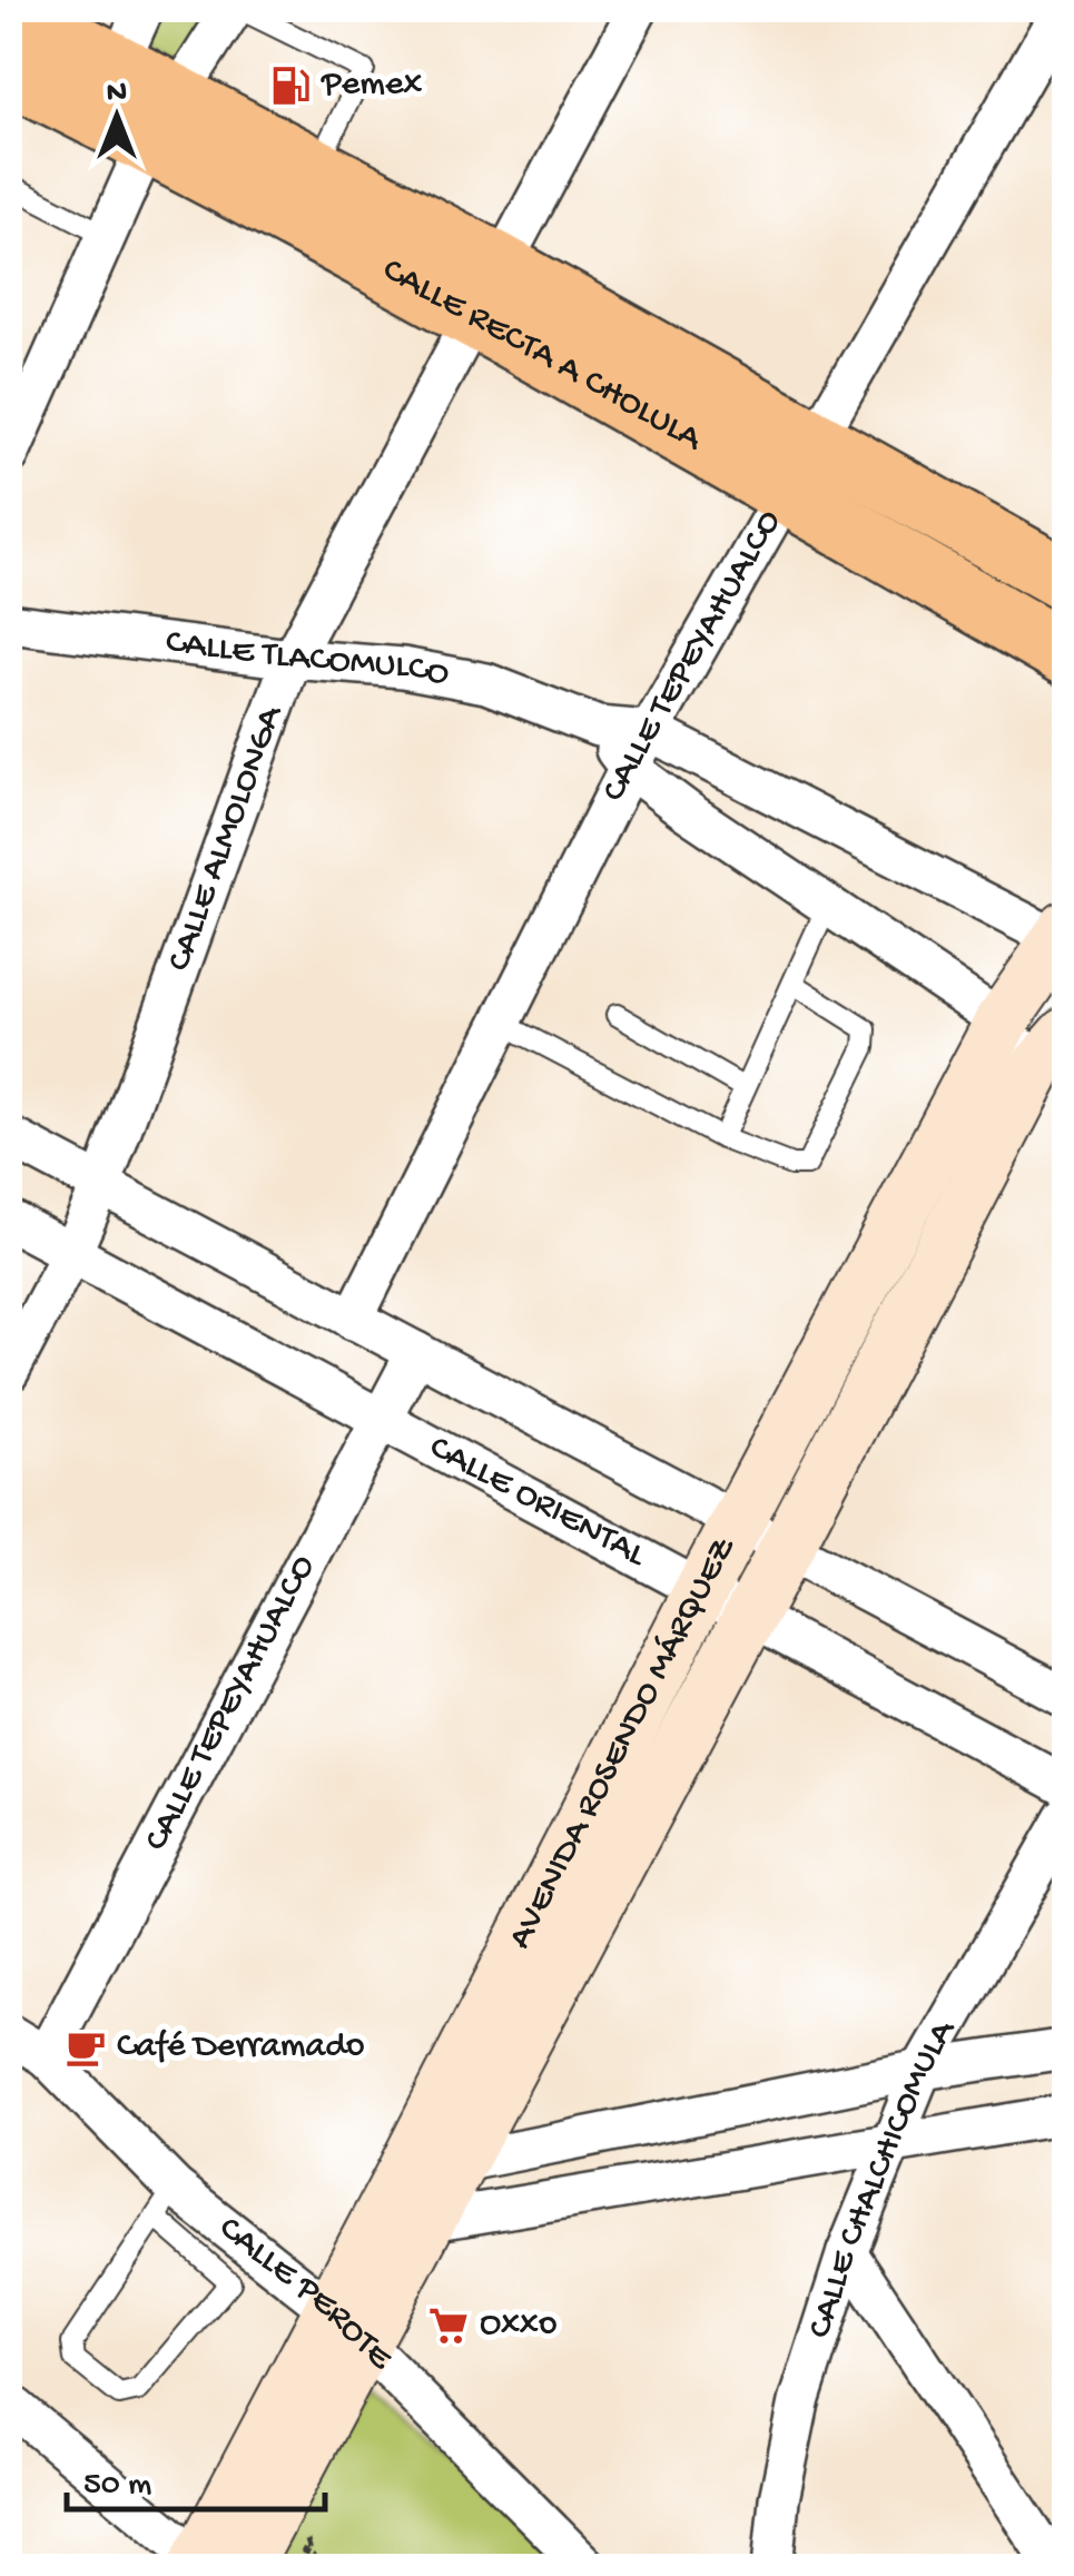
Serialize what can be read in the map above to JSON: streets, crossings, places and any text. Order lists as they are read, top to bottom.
{
  "streets": {
    "main road": ["CALLE RECTA A CHOLULA", "AVENIDA ROSENDO MÁRQUEZ"],
    "street": [
      "CALLE TEPEYAHUALCO",
      "CALLE TLACOMULCO",
      "CALLE ALMOLONGA",
      "CALLE ORIENTAL",
      "CALLE CHALCHICOMULA",
      "CALLE PEROTE"
    ]
  },
  "crossings": [
    ["CALLE RECTA A CHOLULA", "CALLE TEPEYAHUALCO"],
    ["CALLE RECTA A CHOLULA", "CALLE ALMOLONGA"],
    ["CALLE TEPEYAHUALCO", "CALLE TLACOMULCO"],
    ["CALLE TEPEYAHUALCO", "CALLE ORIENTAL"],
    ["CALLE TEPEYAHUALCO", "CALLE PEROTE"],
    ["CALLE TLACOMULCO", "CALLE ALMOLONGA"],
    ["CALLE TLACOMULCO", "AVENIDA ROSENDO MÁRQUEZ"],
    ["CALLE ALMOLONGA", "CALLE ORIENTAL"],
    ["CALLE ORIENTAL", "AVENIDA ROSENDO MÁRQUEZ"],
    ["AVENIDA ROSENDO MÁRQUEZ", "CALLE PEROTE"]
  ],
  "places": {
    "fuel station": ["Pemex"],
    "cafe": ["Café Derramado"],
    "supermarket": ["Oxxo"]
  },
  "scale_bar": "50 m",
  "north": "top"
}
